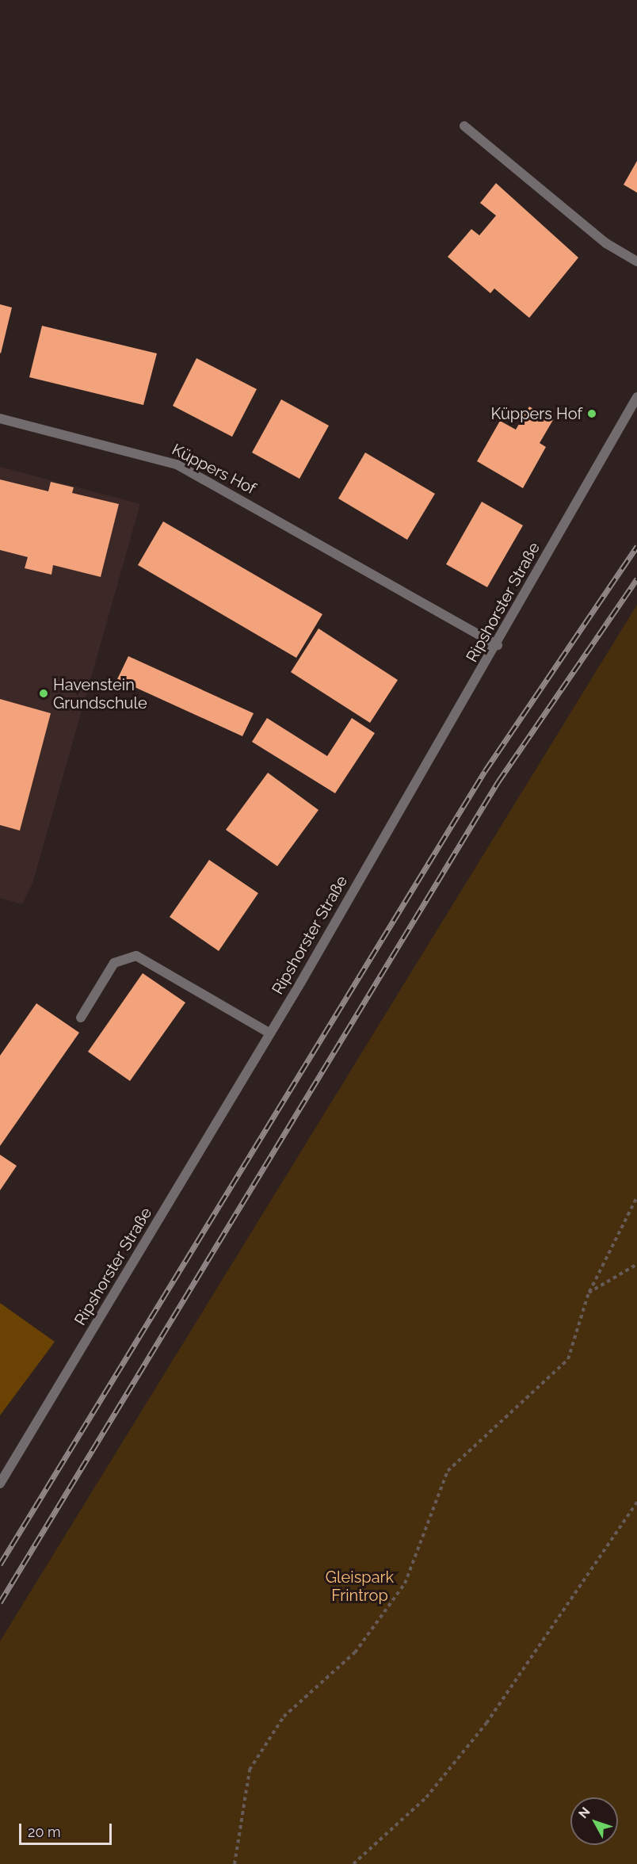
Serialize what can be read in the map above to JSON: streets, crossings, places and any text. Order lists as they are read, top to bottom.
{
  "streets": {
    "street": ["Küppers Hof", "Ripshorster Straße"]
  },
  "crossings": [
    ["Küppers Hof", "Ripshorster Straße"]
  ],
  "parks": ["Gleispark Frintrop"],
  "places": ["Küppers Hof", "Havenstein Grundschule"],
  "scale_bar": "20 m",
  "north": "top left"
}
